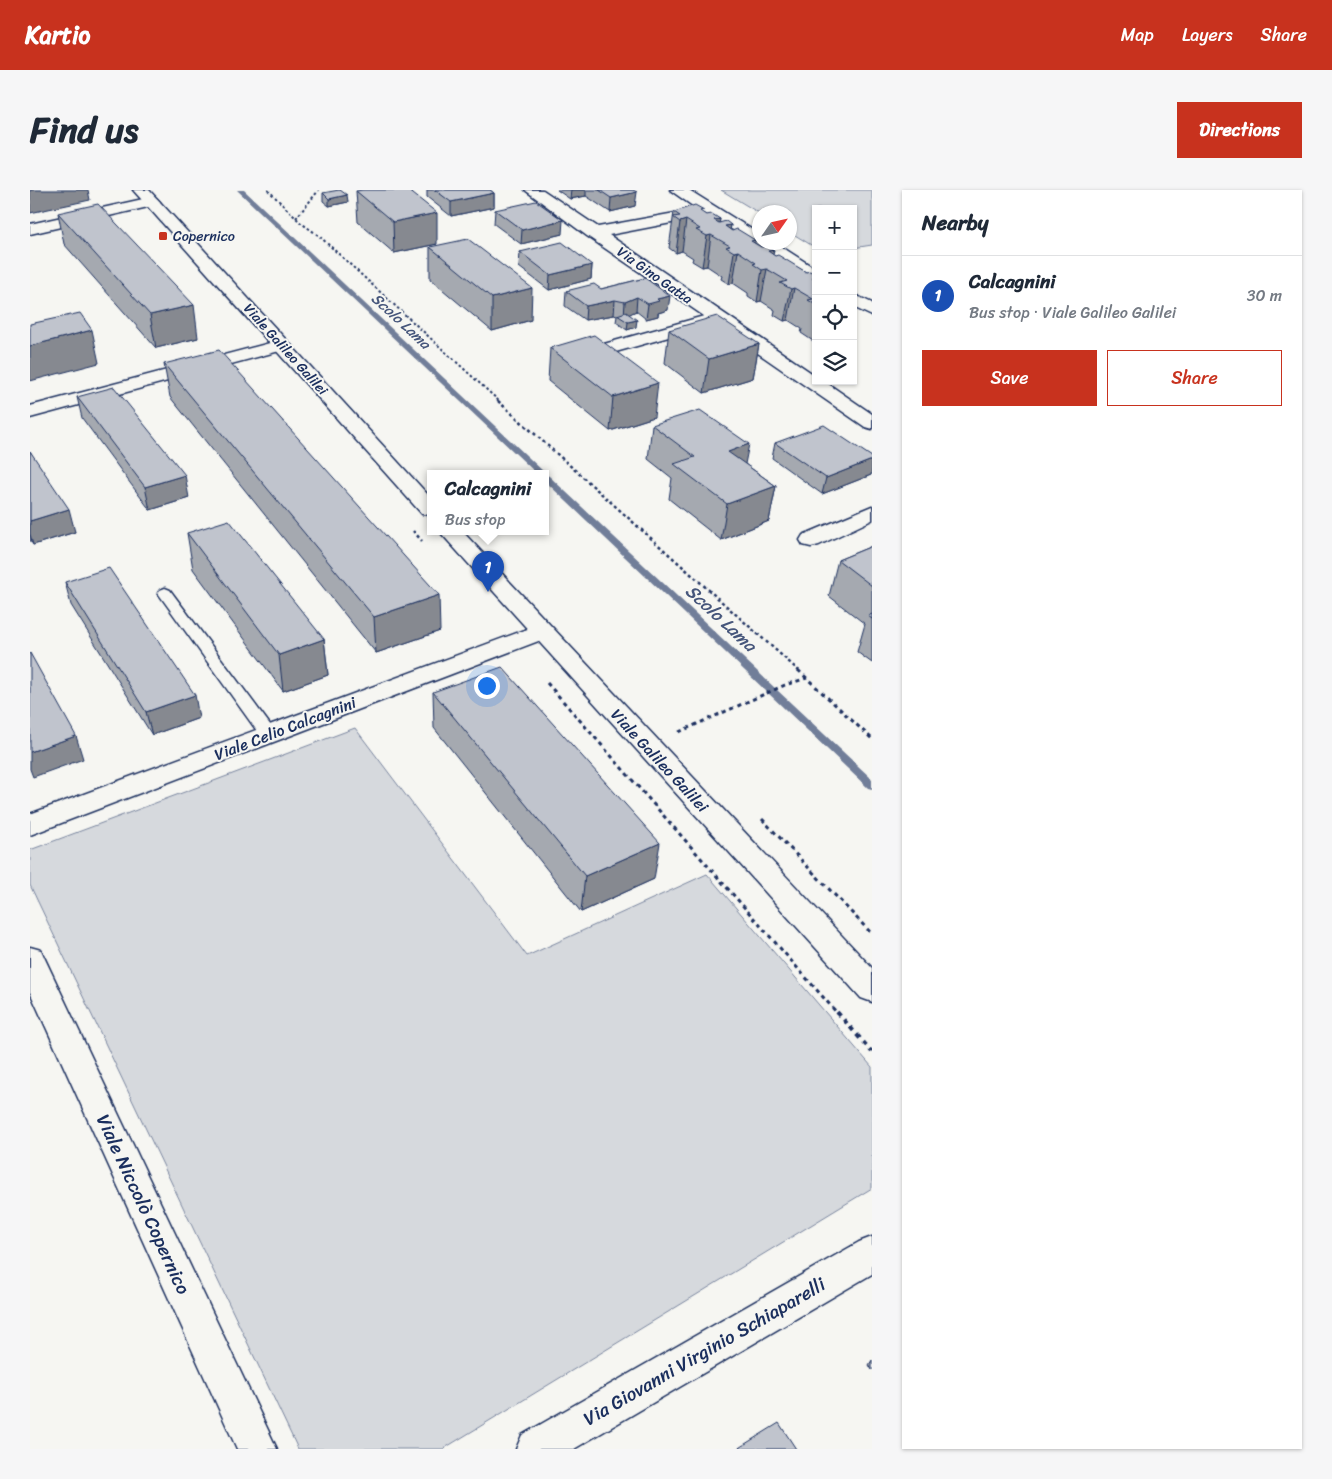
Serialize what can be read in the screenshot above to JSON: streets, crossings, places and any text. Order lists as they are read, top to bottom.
{
  "streets": {
    "street": [
      "Via Gino Gatta",
      "Viale Galileo Galilei",
      "Viale Celio Calcagnini",
      "Viale Niccolò Copernico",
      "Via Giovanni Virginio Schiaparelli"
    ]
  },
  "crossings": [
    ["Viale Galileo Galilei", "Viale Celio Calcagnini"]
  ],
  "water": ["Scolo Lama"],
  "places": {
    "transit": ["Copernico"]
  },
  "north": "top right",
  "page": {
    "header": "Kartio",
    "nav": ["Map", "Layers", "Share"],
    "title": "Find us",
    "buttons": [
      "Directions",
      ["Save", "Share"]
    ],
    "heading": "Nearby",
    "map_buttons": ["+", "−"],
    "list": [
      {
        "mark": "1",
        "name": "Calcagnini",
        "note": "Bus stop · Viale Galileo Galilei",
        "value": "30 m"
      }
    ],
    "popup": ["Calcagnini", "Bus stop"],
    "pins": "1"
  }
}
